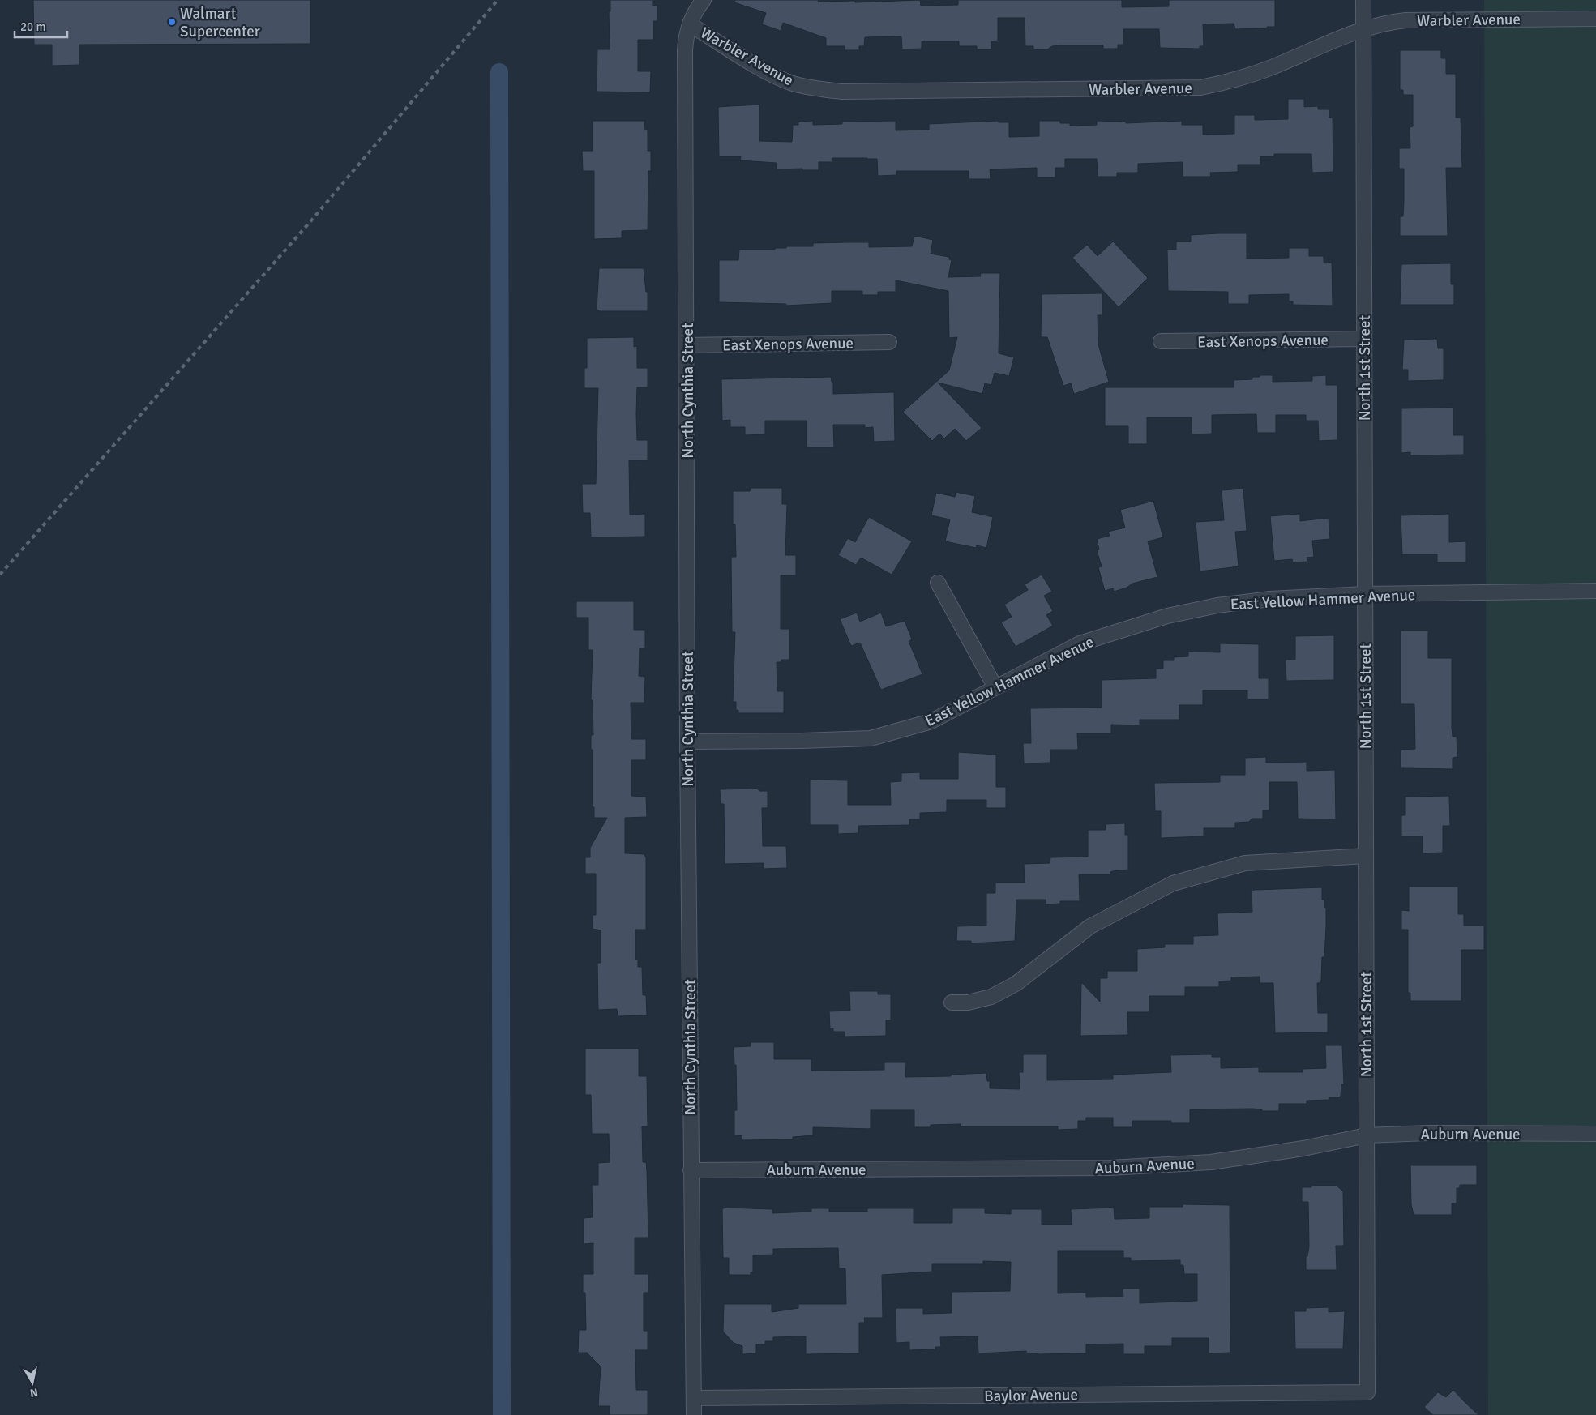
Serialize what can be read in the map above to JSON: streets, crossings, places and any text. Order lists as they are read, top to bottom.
{
  "streets": {
    "street": [
      "Warbler Avenue",
      "East Xenops Avenue",
      "North 1st Street",
      "North Cynthia Street",
      "East Yellow Hammer Avenue",
      "Auburn Avenue",
      "Baylor Avenue"
    ]
  },
  "crossings": [
    ["Warbler Avenue", "North 1st Street"],
    ["Warbler Avenue", "North Cynthia Street"],
    ["East Xenops Avenue", "North 1st Street"],
    ["East Xenops Avenue", "North Cynthia Street"],
    ["North 1st Street", "East Yellow Hammer Avenue"],
    ["North 1st Street", "Auburn Avenue"],
    ["North 1st Street", "Baylor Avenue"],
    ["North Cynthia Street", "East Yellow Hammer Avenue"],
    ["North Cynthia Street", "Auburn Avenue"],
    ["North Cynthia Street", "Baylor Avenue"]
  ],
  "places": ["Walmart Supercenter"],
  "scale_bar": "20 m",
  "north": "bottom"
}
